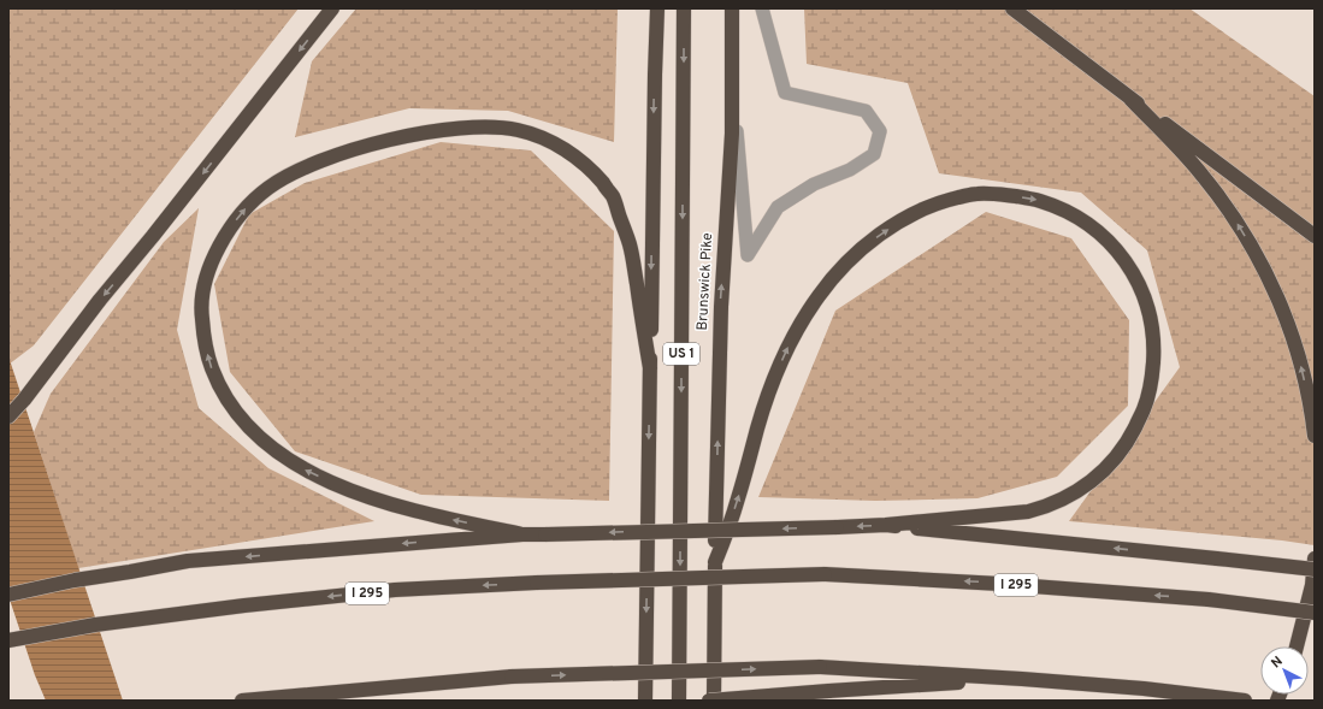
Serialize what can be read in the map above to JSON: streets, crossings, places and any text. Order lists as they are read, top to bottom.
{
  "streets": {
    "highway": ["Brunswick Pike", "US 1", "I 295"]
  },
  "north": "top left"
}
